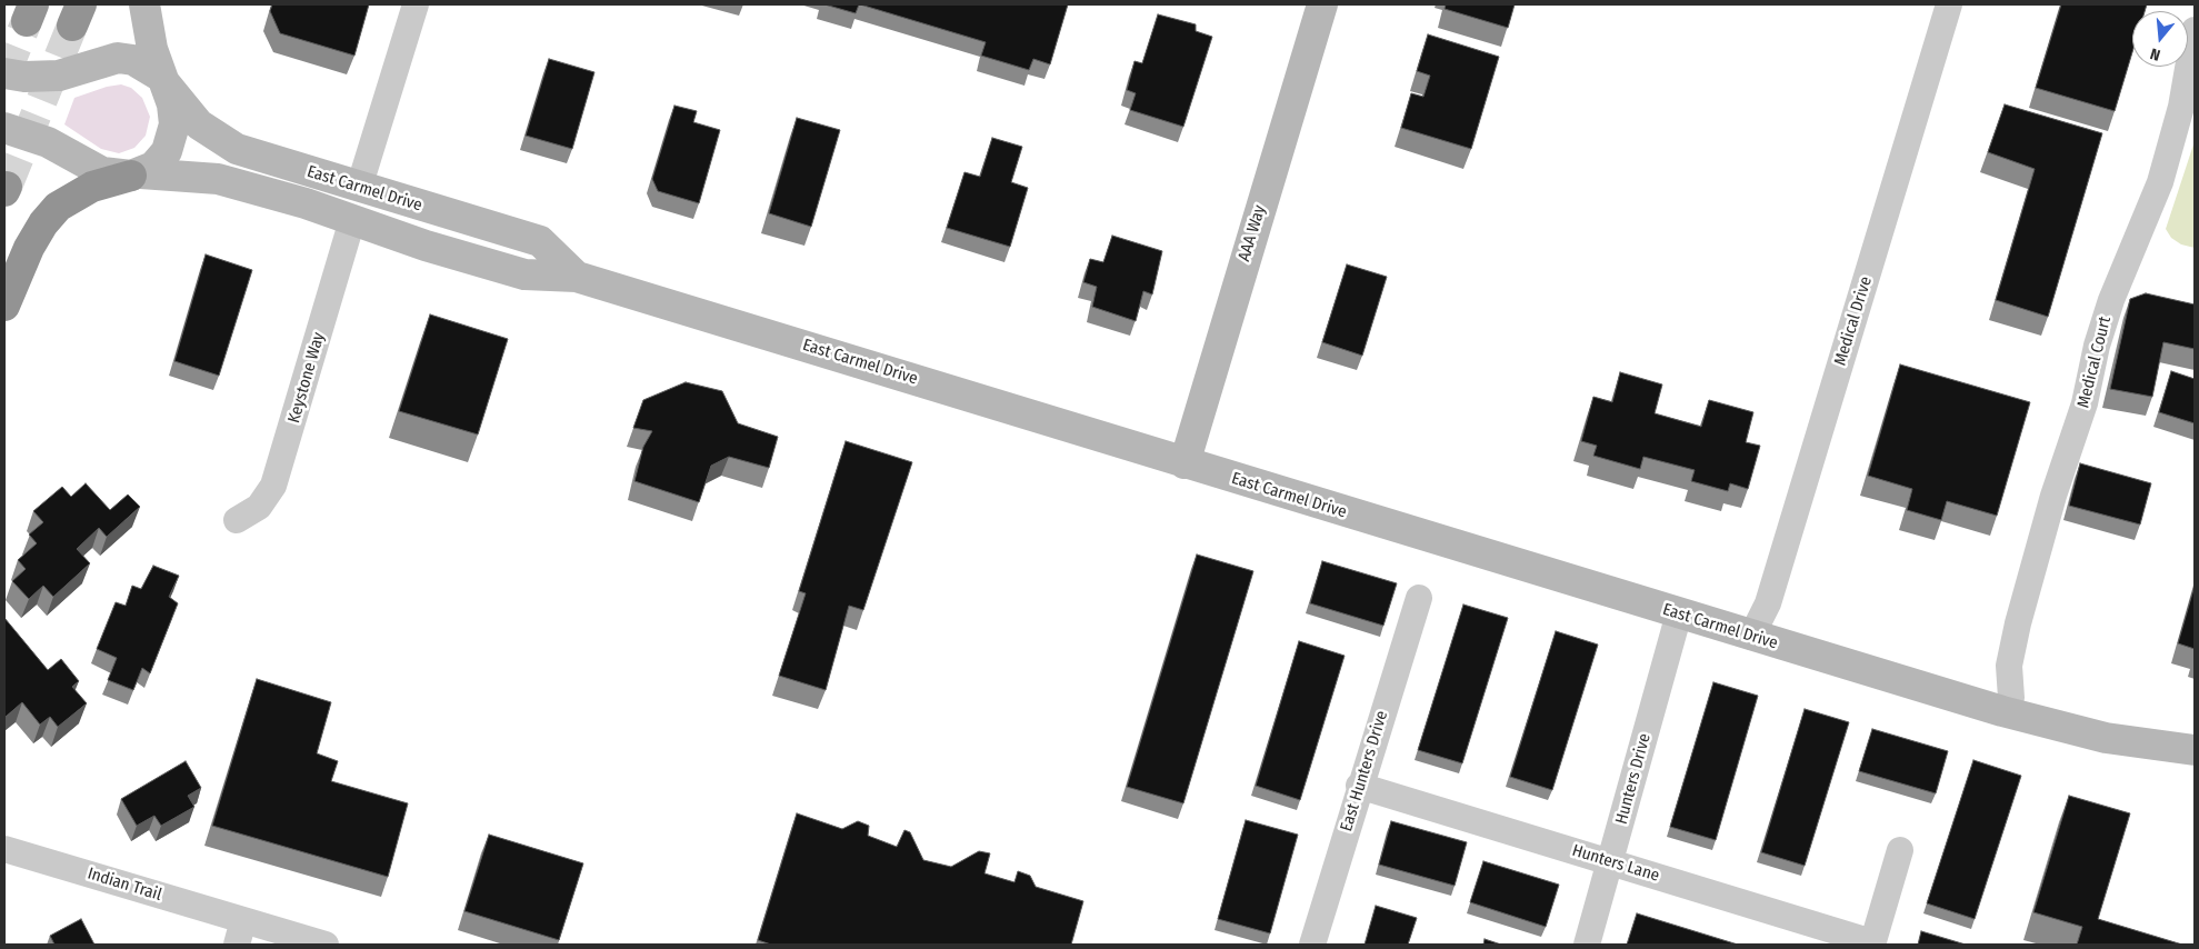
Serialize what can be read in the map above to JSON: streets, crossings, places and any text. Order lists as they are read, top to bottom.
{
  "streets": {
    "street": [
      "East Carmel Drive",
      "AAA Way",
      "Medical Drive",
      "Medical Court",
      "Keystone Way",
      "East Hunters Drive",
      "Hunters Drive",
      "Hunters Lane",
      "Indian Trail"
    ]
  },
  "crossings": [
    ["East Carmel Drive", "AAA Way"],
    ["East Carmel Drive", "Medical Drive"],
    ["East Carmel Drive", "Medical Court"],
    ["East Carmel Drive", "Keystone Way"],
    ["East Carmel Drive", "Hunters Drive"],
    ["East Hunters Drive", "Hunters Lane"],
    ["Hunters Drive", "Hunters Lane"]
  ],
  "north": "bottom"
}
